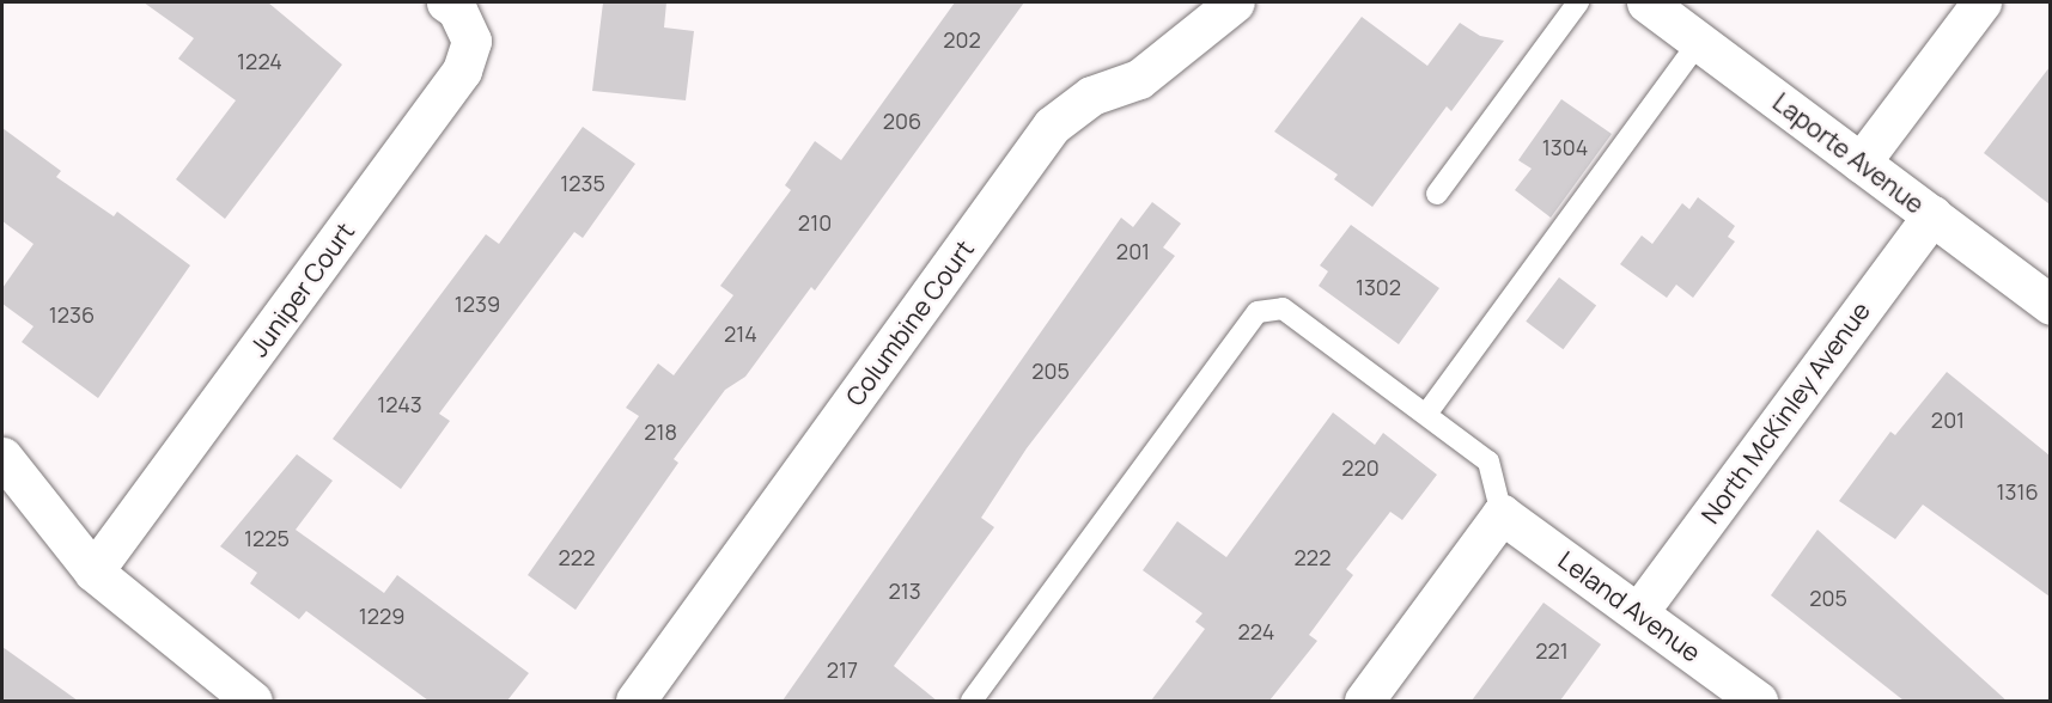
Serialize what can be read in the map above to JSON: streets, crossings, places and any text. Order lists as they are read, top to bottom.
{
  "streets": {
    "street": [
      "Laporte Avenue",
      "Juniper Court",
      "Columbine Court",
      "North McKinley Avenue",
      "Leland Avenue"
    ]
  },
  "crossings": [
    ["Laporte Avenue", "North McKinley Avenue"],
    ["North McKinley Avenue", "Leland Avenue"]
  ],
  "house_numbers": [
    "202",
    "1224",
    "206",
    "1304",
    "1235",
    "210",
    "201",
    "1302",
    "1239",
    "1236",
    "214",
    "205",
    "1243",
    "201",
    "218",
    "220",
    "1316",
    "1225",
    "222",
    "222",
    "213",
    "205",
    "1229",
    "224",
    "221",
    "217"
  ]
}
